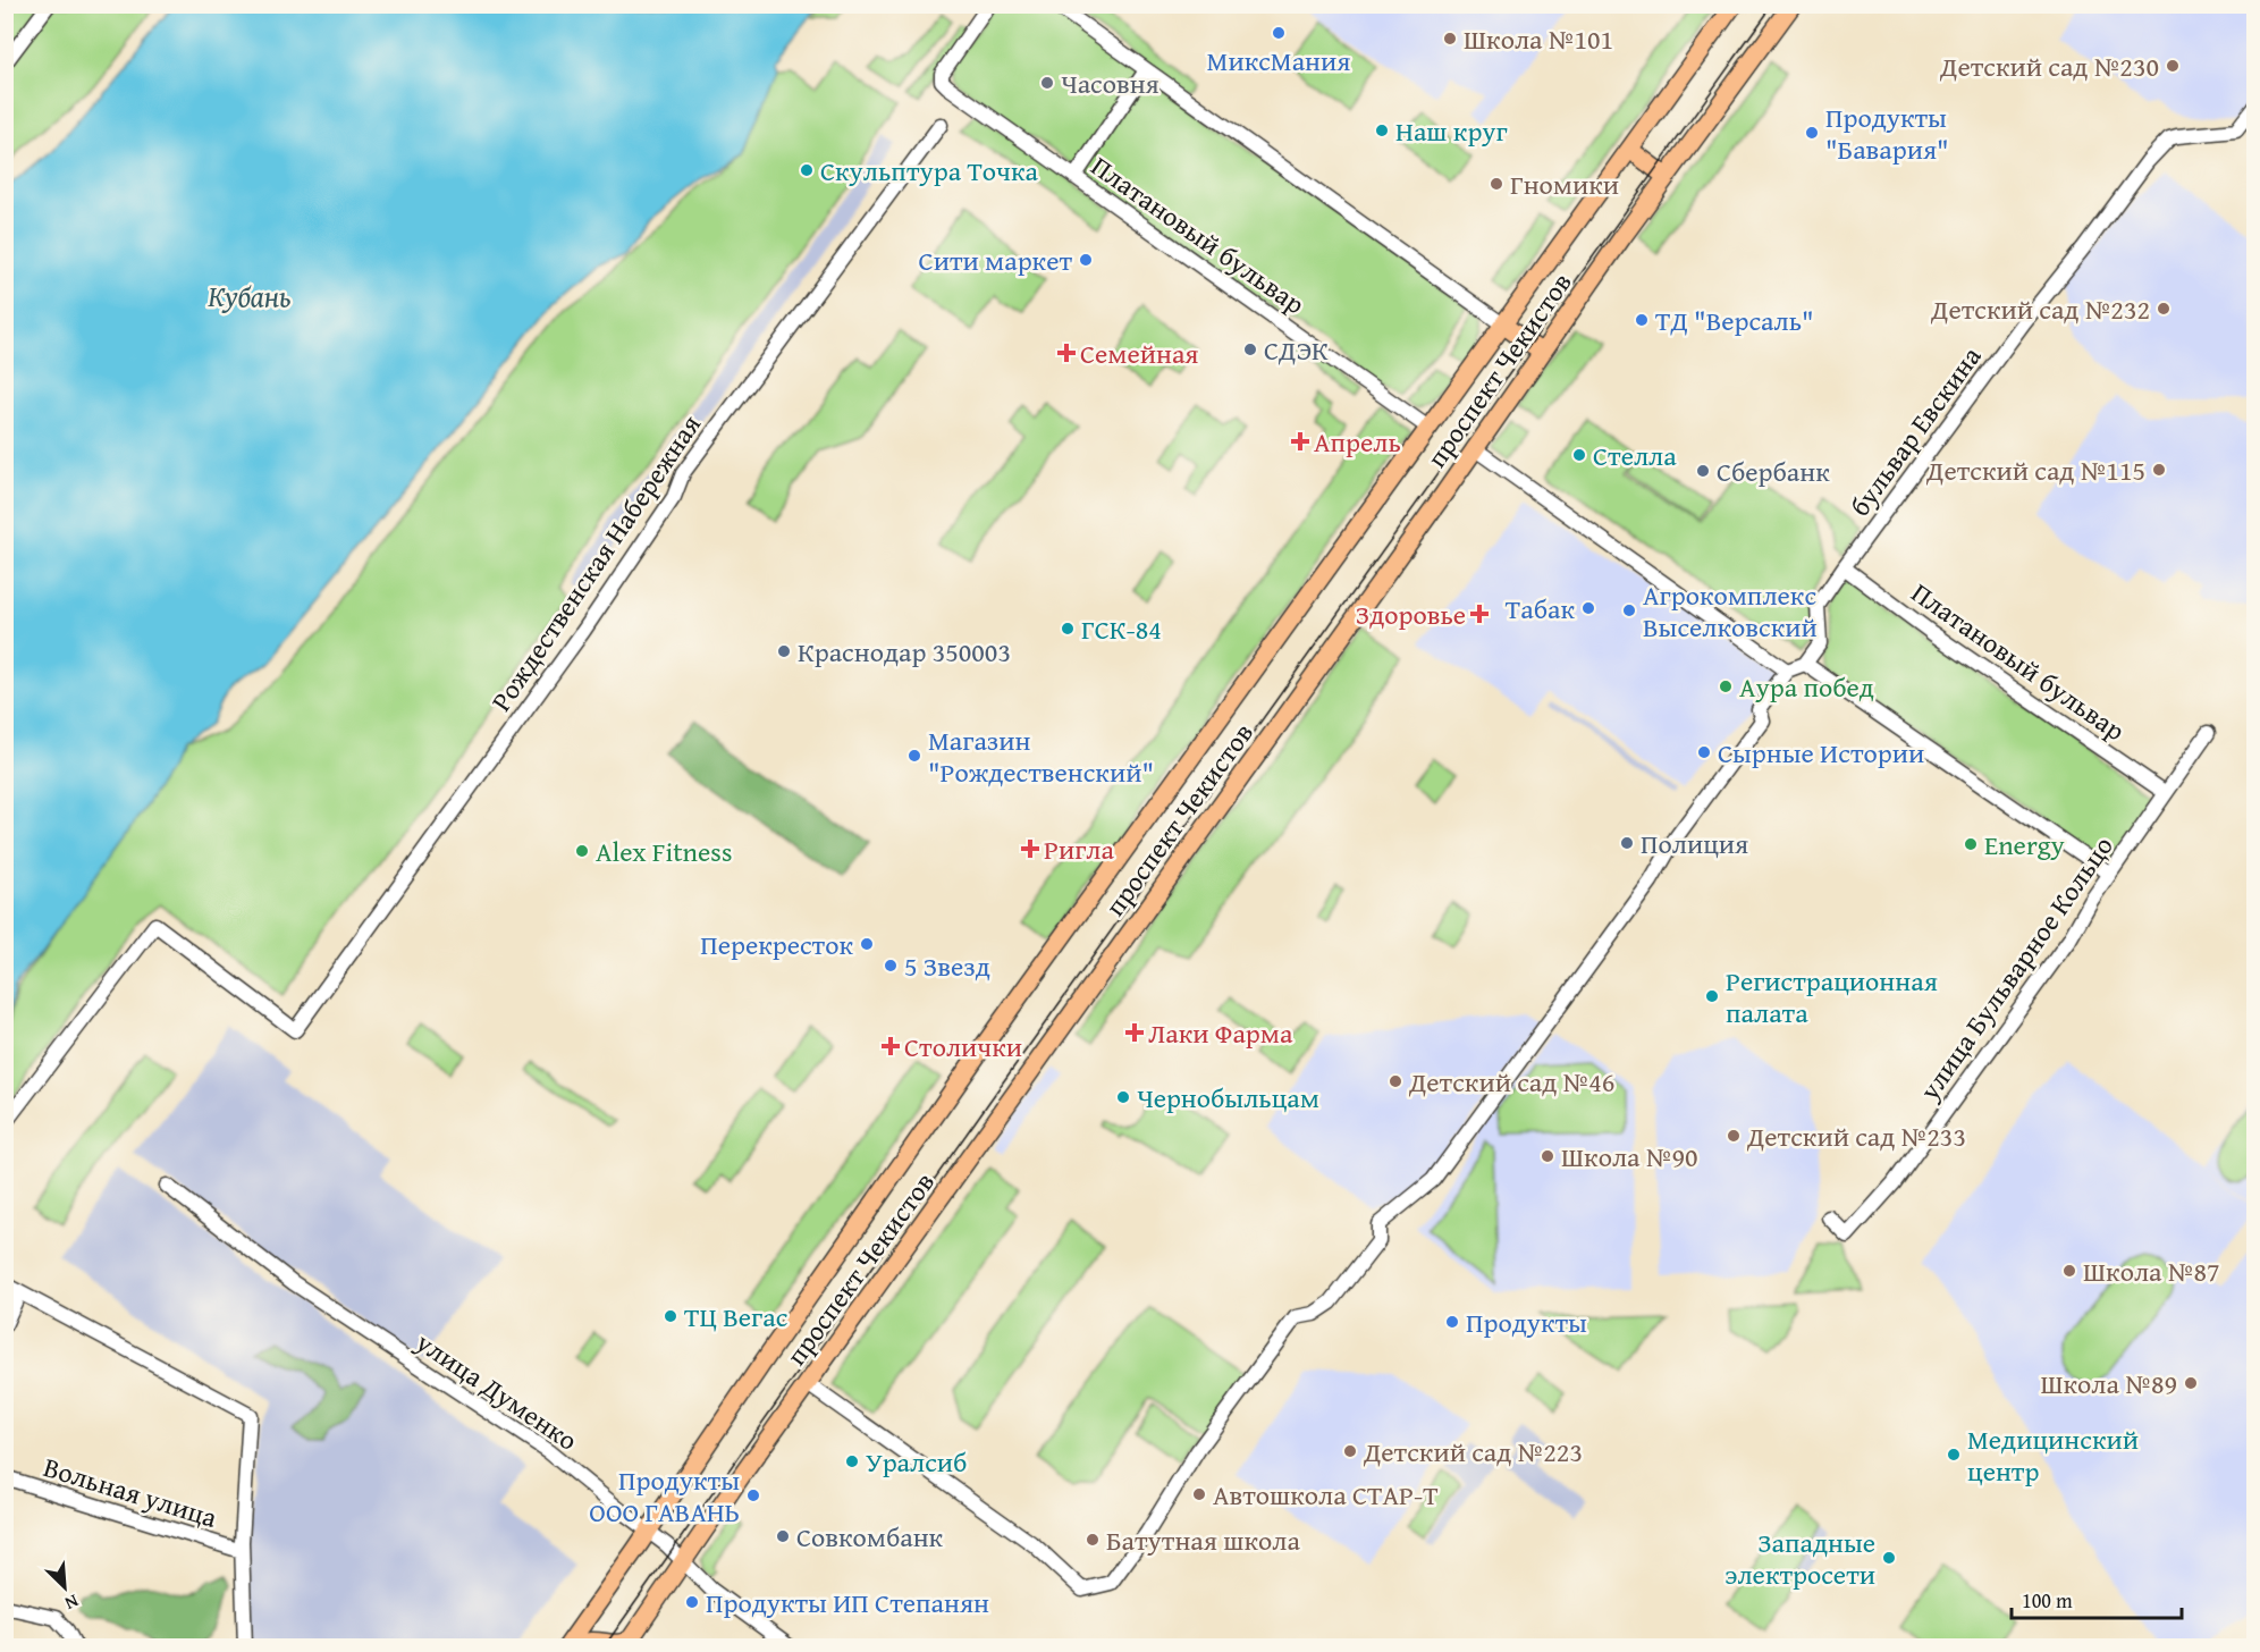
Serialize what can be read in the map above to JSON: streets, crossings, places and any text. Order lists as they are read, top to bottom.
{
  "streets": {
    "main road": ["проспект Чекистов"],
    "street": [
      "Платановый бульвар",
      "бульвар Евскина",
      "Рождественская Набережная",
      "улица Бульварное Кольцо",
      "улица Думенко",
      "Вольная улица"
    ]
  },
  "crossings": [
    ["Платановый бульвар", "проспект Чекистов"],
    ["Платановый бульвар", "бульвар Евскина"],
    ["Платановый бульвар", "улица Бульварное Кольцо"],
    ["проспект Чекистов", "улица Думенко"]
  ],
  "water": ["Кубань"],
  "places": {
    "other": [
      "МиксМания",
      "Школа №101",
      "Детский сад №230",
      "Часовня",
      "Наш круг",
      "Продукты \"Бавария\"",
      "Скульптура Точка",
      "Гномики",
      "Сити маркет",
      "Детский сад №232",
      "ТД \"Версаль\"",
      "СДЭК",
      "Стелла",
      "Детский сад №115",
      "Сбербанк",
      "Табак",
      "Агрокомплекс Выселковский",
      "ГСК-84",
      "Краснодар 350003",
      "Аура побед",
      "Сырные Истории",
      "Магазин \"Рождественский\"",
      "Полиция",
      "Energy",
      "Alex Fitness",
      "Перекресток",
      "5 Звезд",
      "Регистрационная палата",
      "Детский сад №46",
      "Чернобыльцам",
      "Детский сад №233",
      "Школа №90",
      "Школа №87",
      "ТЦ Вегас",
      "Продукты",
      "Школа №89",
      "Детский сад №223",
      "Медицинский центр",
      "Уралсиб",
      "Автошкола СТАР-Т",
      "Продукты ООО ГАВАНЬ",
      "Совкомбанк",
      "Батутная школа",
      "Западные электросети",
      "Продукты ИП Степанян"
    ],
    "health": [
      "Семейная",
      "Апрель",
      "Здоровье",
      "Ригла",
      "Лаки Фарма",
      "Столички"
    ]
  },
  "scale_bar": "100 m",
  "north": "bottom right"
}
